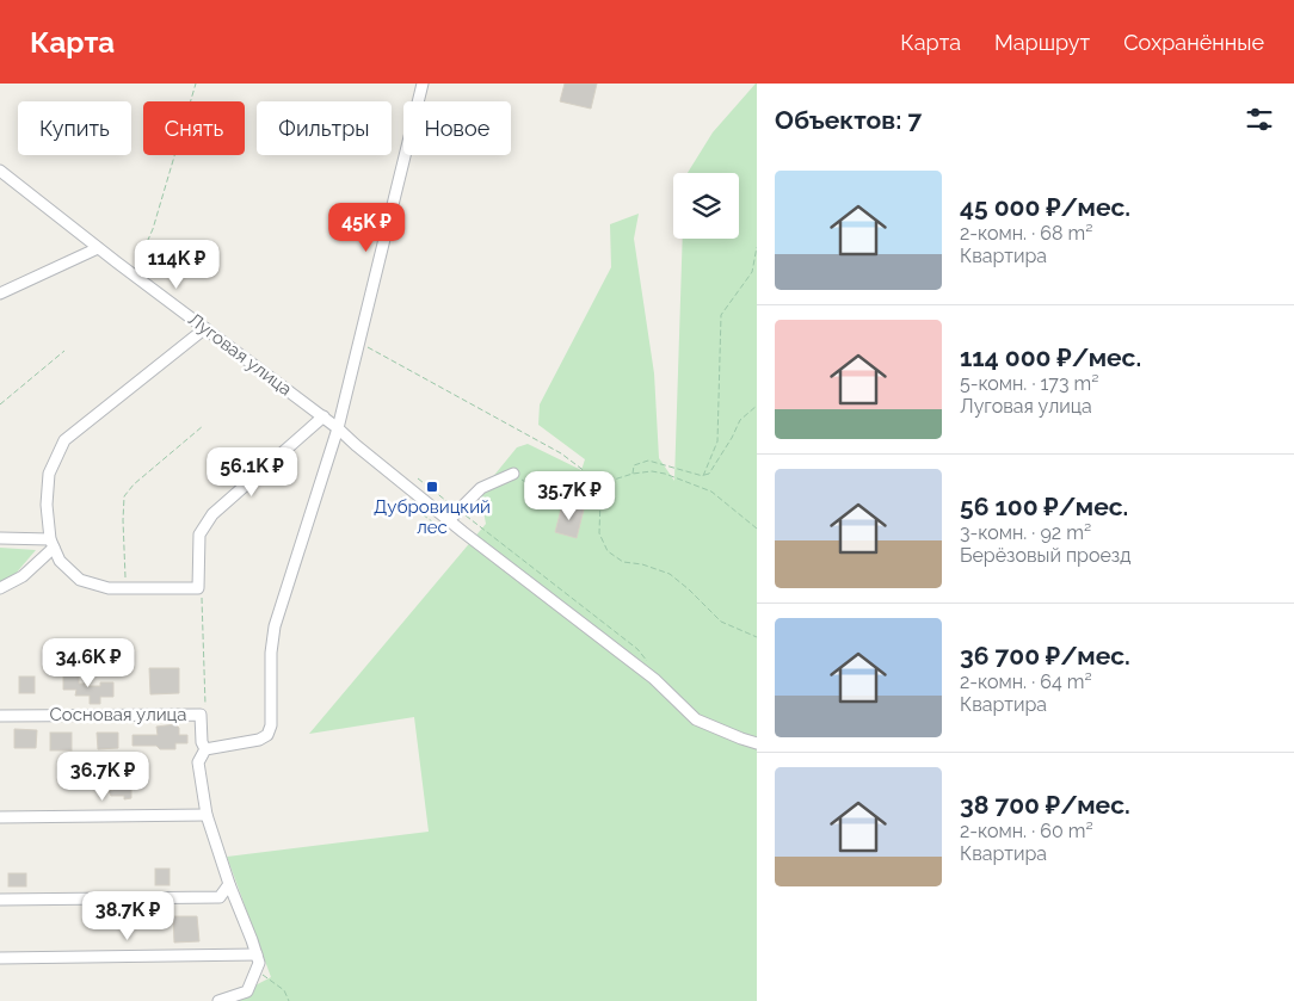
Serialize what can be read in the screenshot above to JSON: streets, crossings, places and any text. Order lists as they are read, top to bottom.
{
  "streets": {
    "street": ["Луговая улица", "Сосновая улица"]
  },
  "places": {
    "transit": ["Дубровицкий лес"]
  },
  "page": {
    "header": "Карта",
    "nav": ["Карта", "Маршрут", "Сохранённые"],
    "heading": "Объектов: 7",
    "chip": [
      "Купить",
      "Снять",
      "Фильтры",
      "Новое"
    ],
    "list": [
      {
        "name": "45 000 ₽/мес.",
        "note": "2-комн. · 68 m² · Квартира"
      },
      {
        "name": "114 000 ₽/мес.",
        "note": "5-комн. · 173 m² · Луговая улица"
      },
      {
        "name": "56 100 ₽/мес.",
        "note": "3-комн. · 92 m² · Берёзовый проезд"
      },
      {
        "name": "36 700 ₽/мес.",
        "note": "2-комн. · 64 m² · Квартира"
      },
      {
        "name": "38 700 ₽/мес.",
        "note": "2-комн. · 60 m² · Квартира"
      }
    ],
    "price": [
      "45K ₽",
      "114K ₽",
      "56.1K ₽",
      "35.7K ₽",
      "34.6K ₽",
      "36.7K ₽",
      "38.7K ₽"
    ]
  }
}
